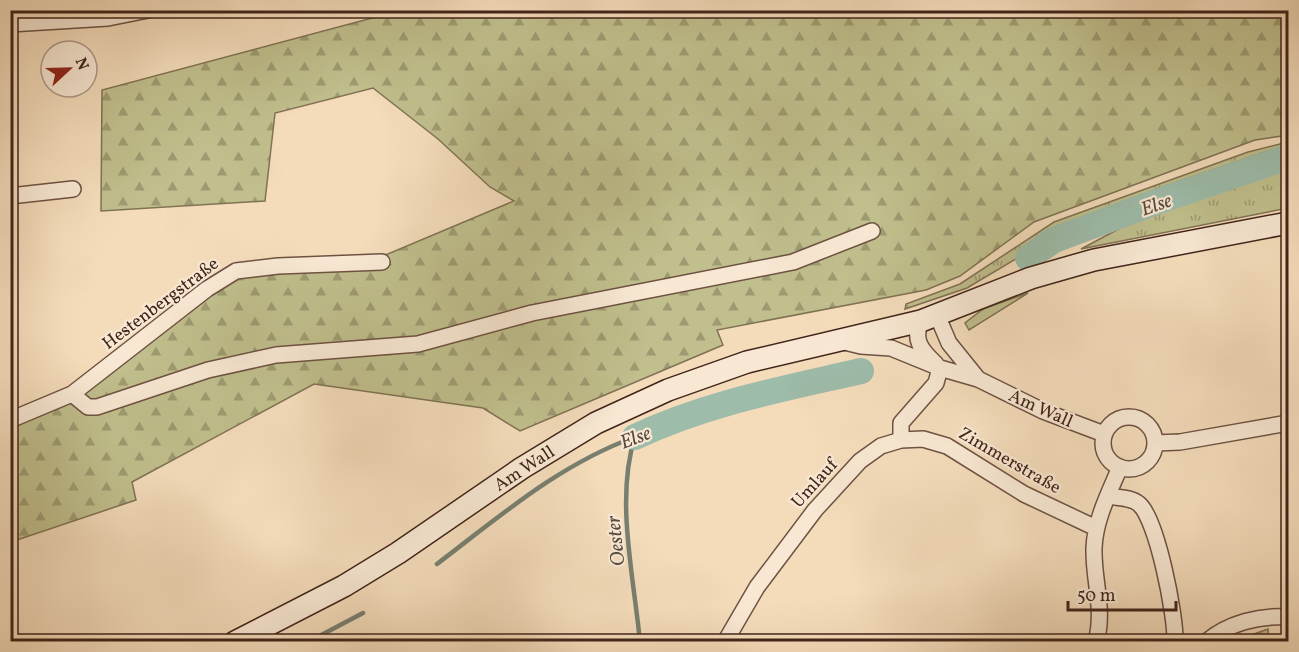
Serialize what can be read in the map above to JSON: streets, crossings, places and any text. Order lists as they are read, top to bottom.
{
  "streets": {
    "main road": ["Am Wall"],
    "street": ["Hestenbergstraße", "Zimmerstraße", "Umlauf"]
  },
  "crossings": [
    ["Zimmerstraße", "Umlauf"]
  ],
  "water": ["Else", "Oester"],
  "scale_bar": "50 m",
  "north": "right"
}
